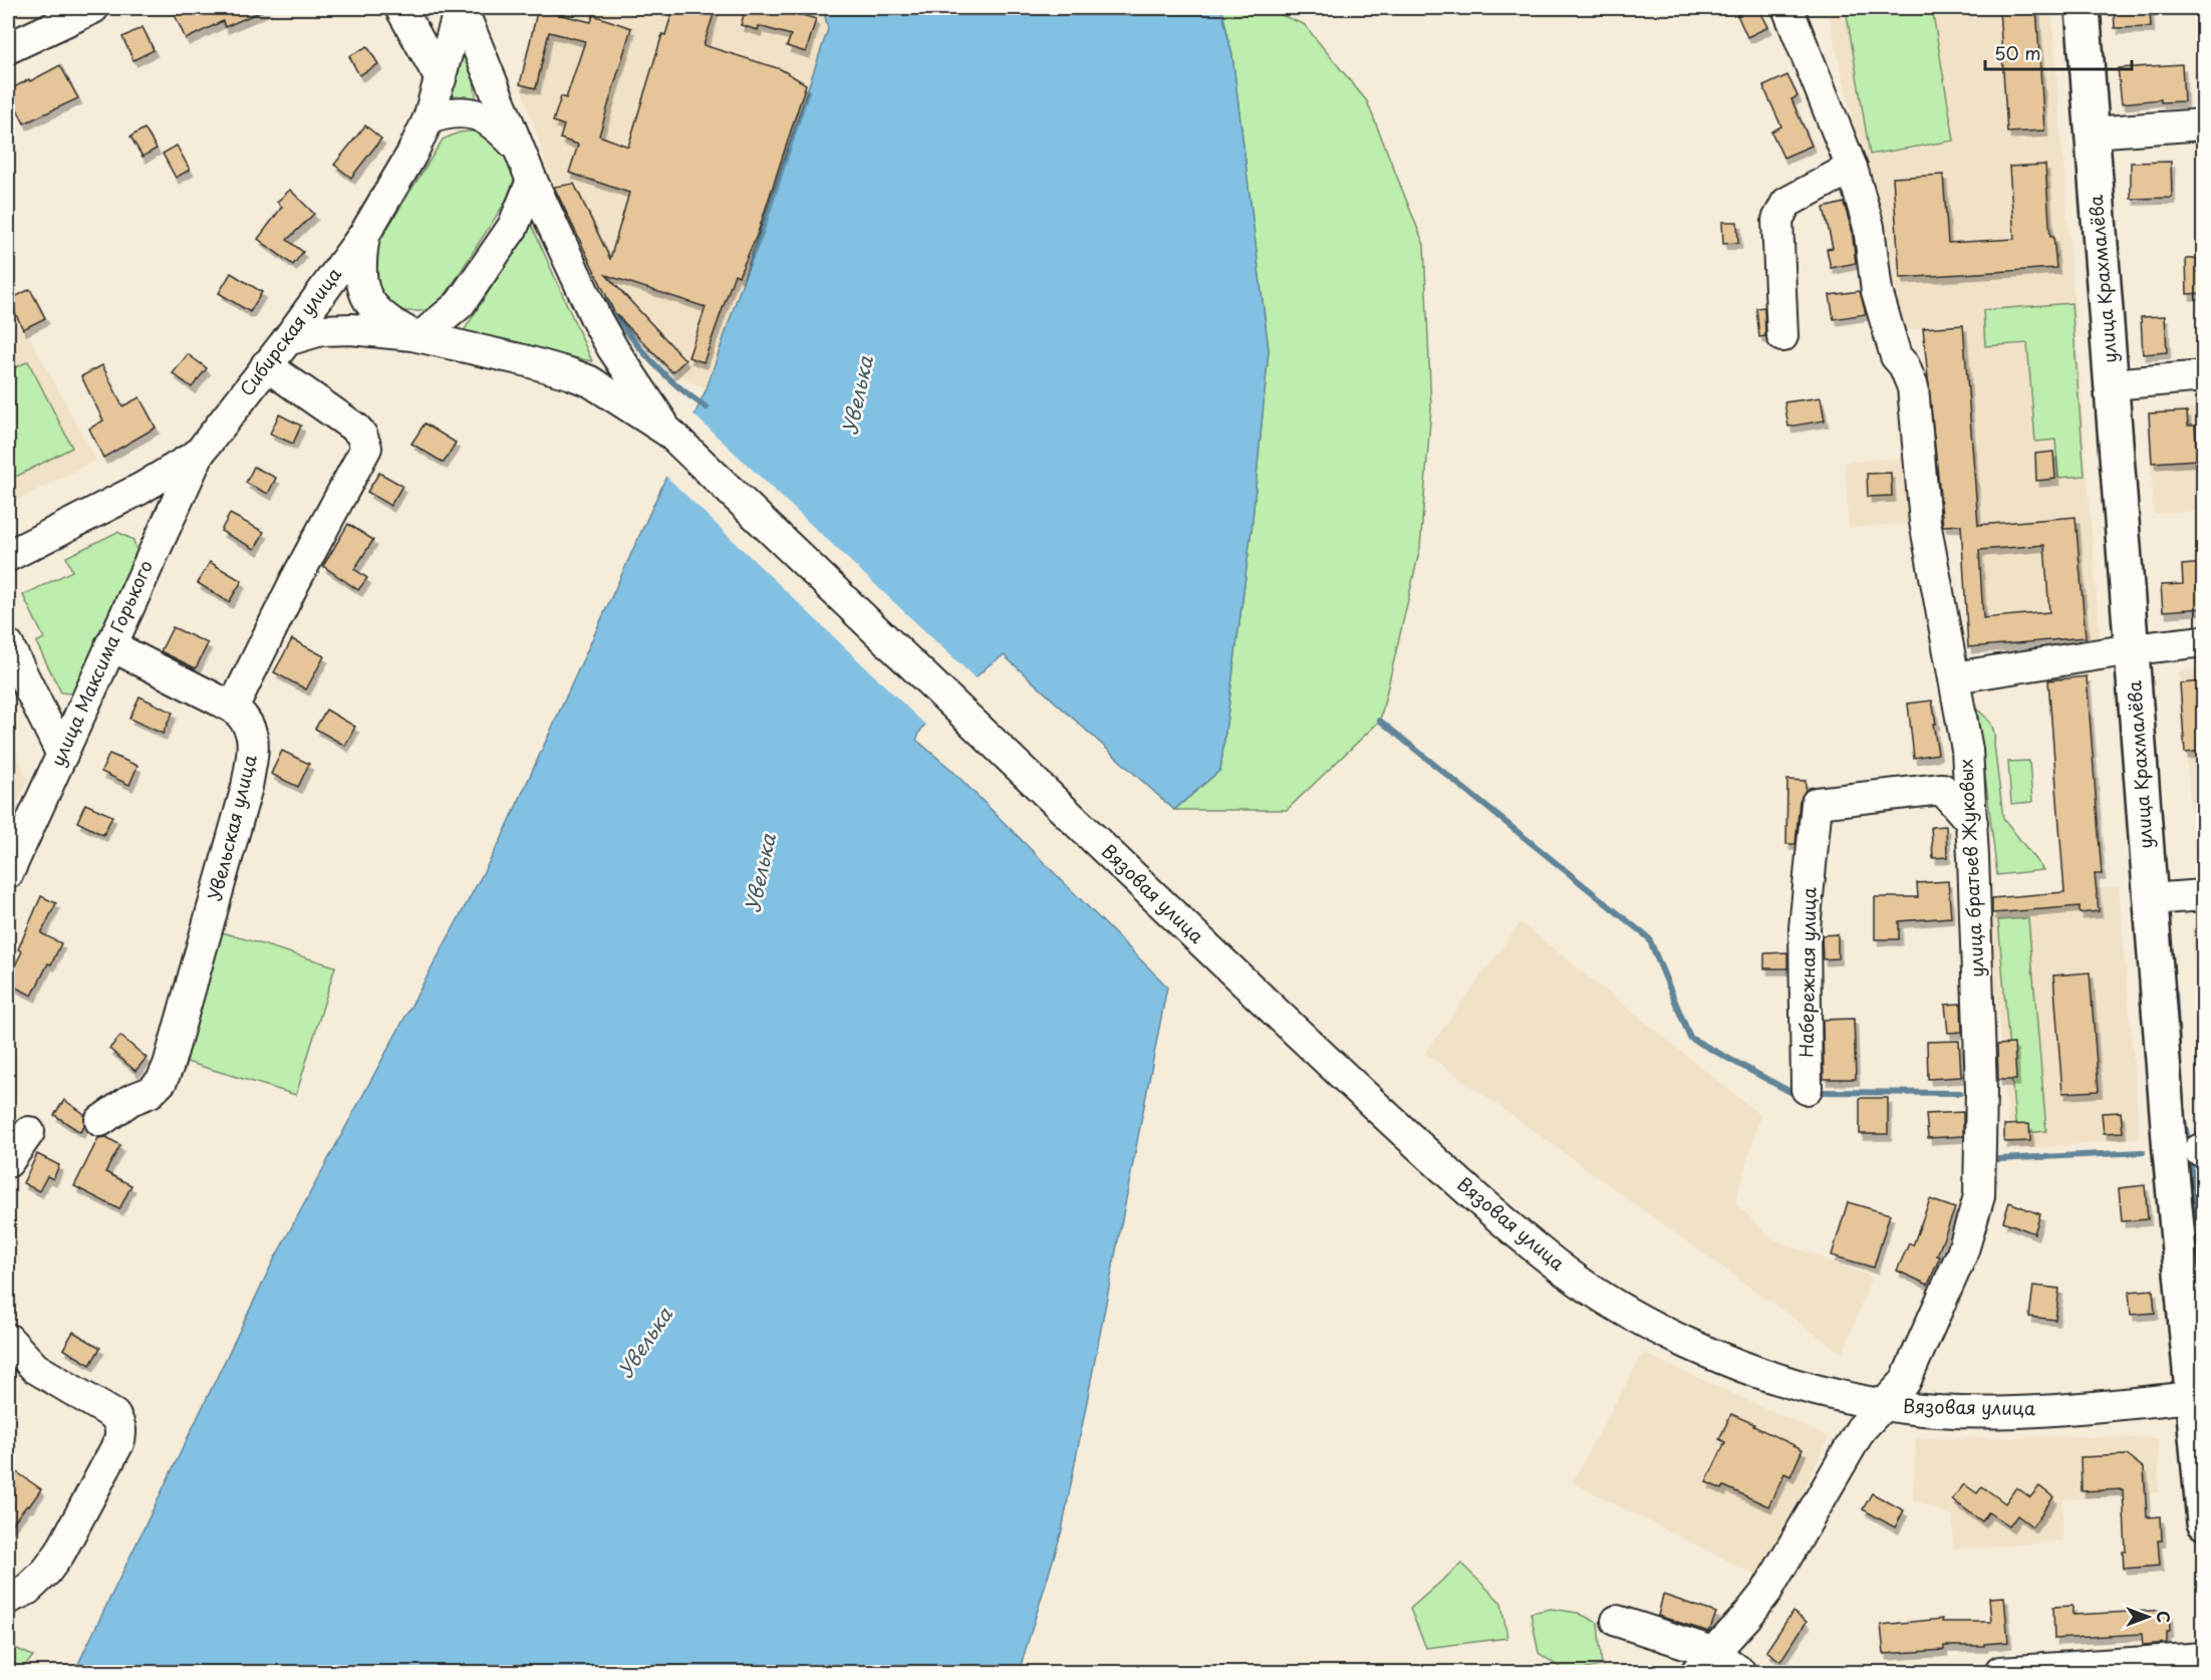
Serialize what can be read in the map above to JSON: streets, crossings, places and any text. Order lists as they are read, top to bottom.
{
  "streets": {
    "main road": ["улица Крахмалёва"],
    "street": [
      "Сибирская улица",
      "улица Максима Горького",
      "Увельская улица",
      "улица братьев Жуковых",
      "Вязовая улица",
      "Набережная улица"
    ]
  },
  "crossings": [
    ["улица Крахмалёва", "Вязовая улица"],
    ["Сибирская улица", "улица Максима Горького"],
    ["улица братьев Жуковых", "Вязовая улица"]
  ],
  "water": ["Увелька"],
  "scale_bar": "50 m",
  "north": "right"
}
